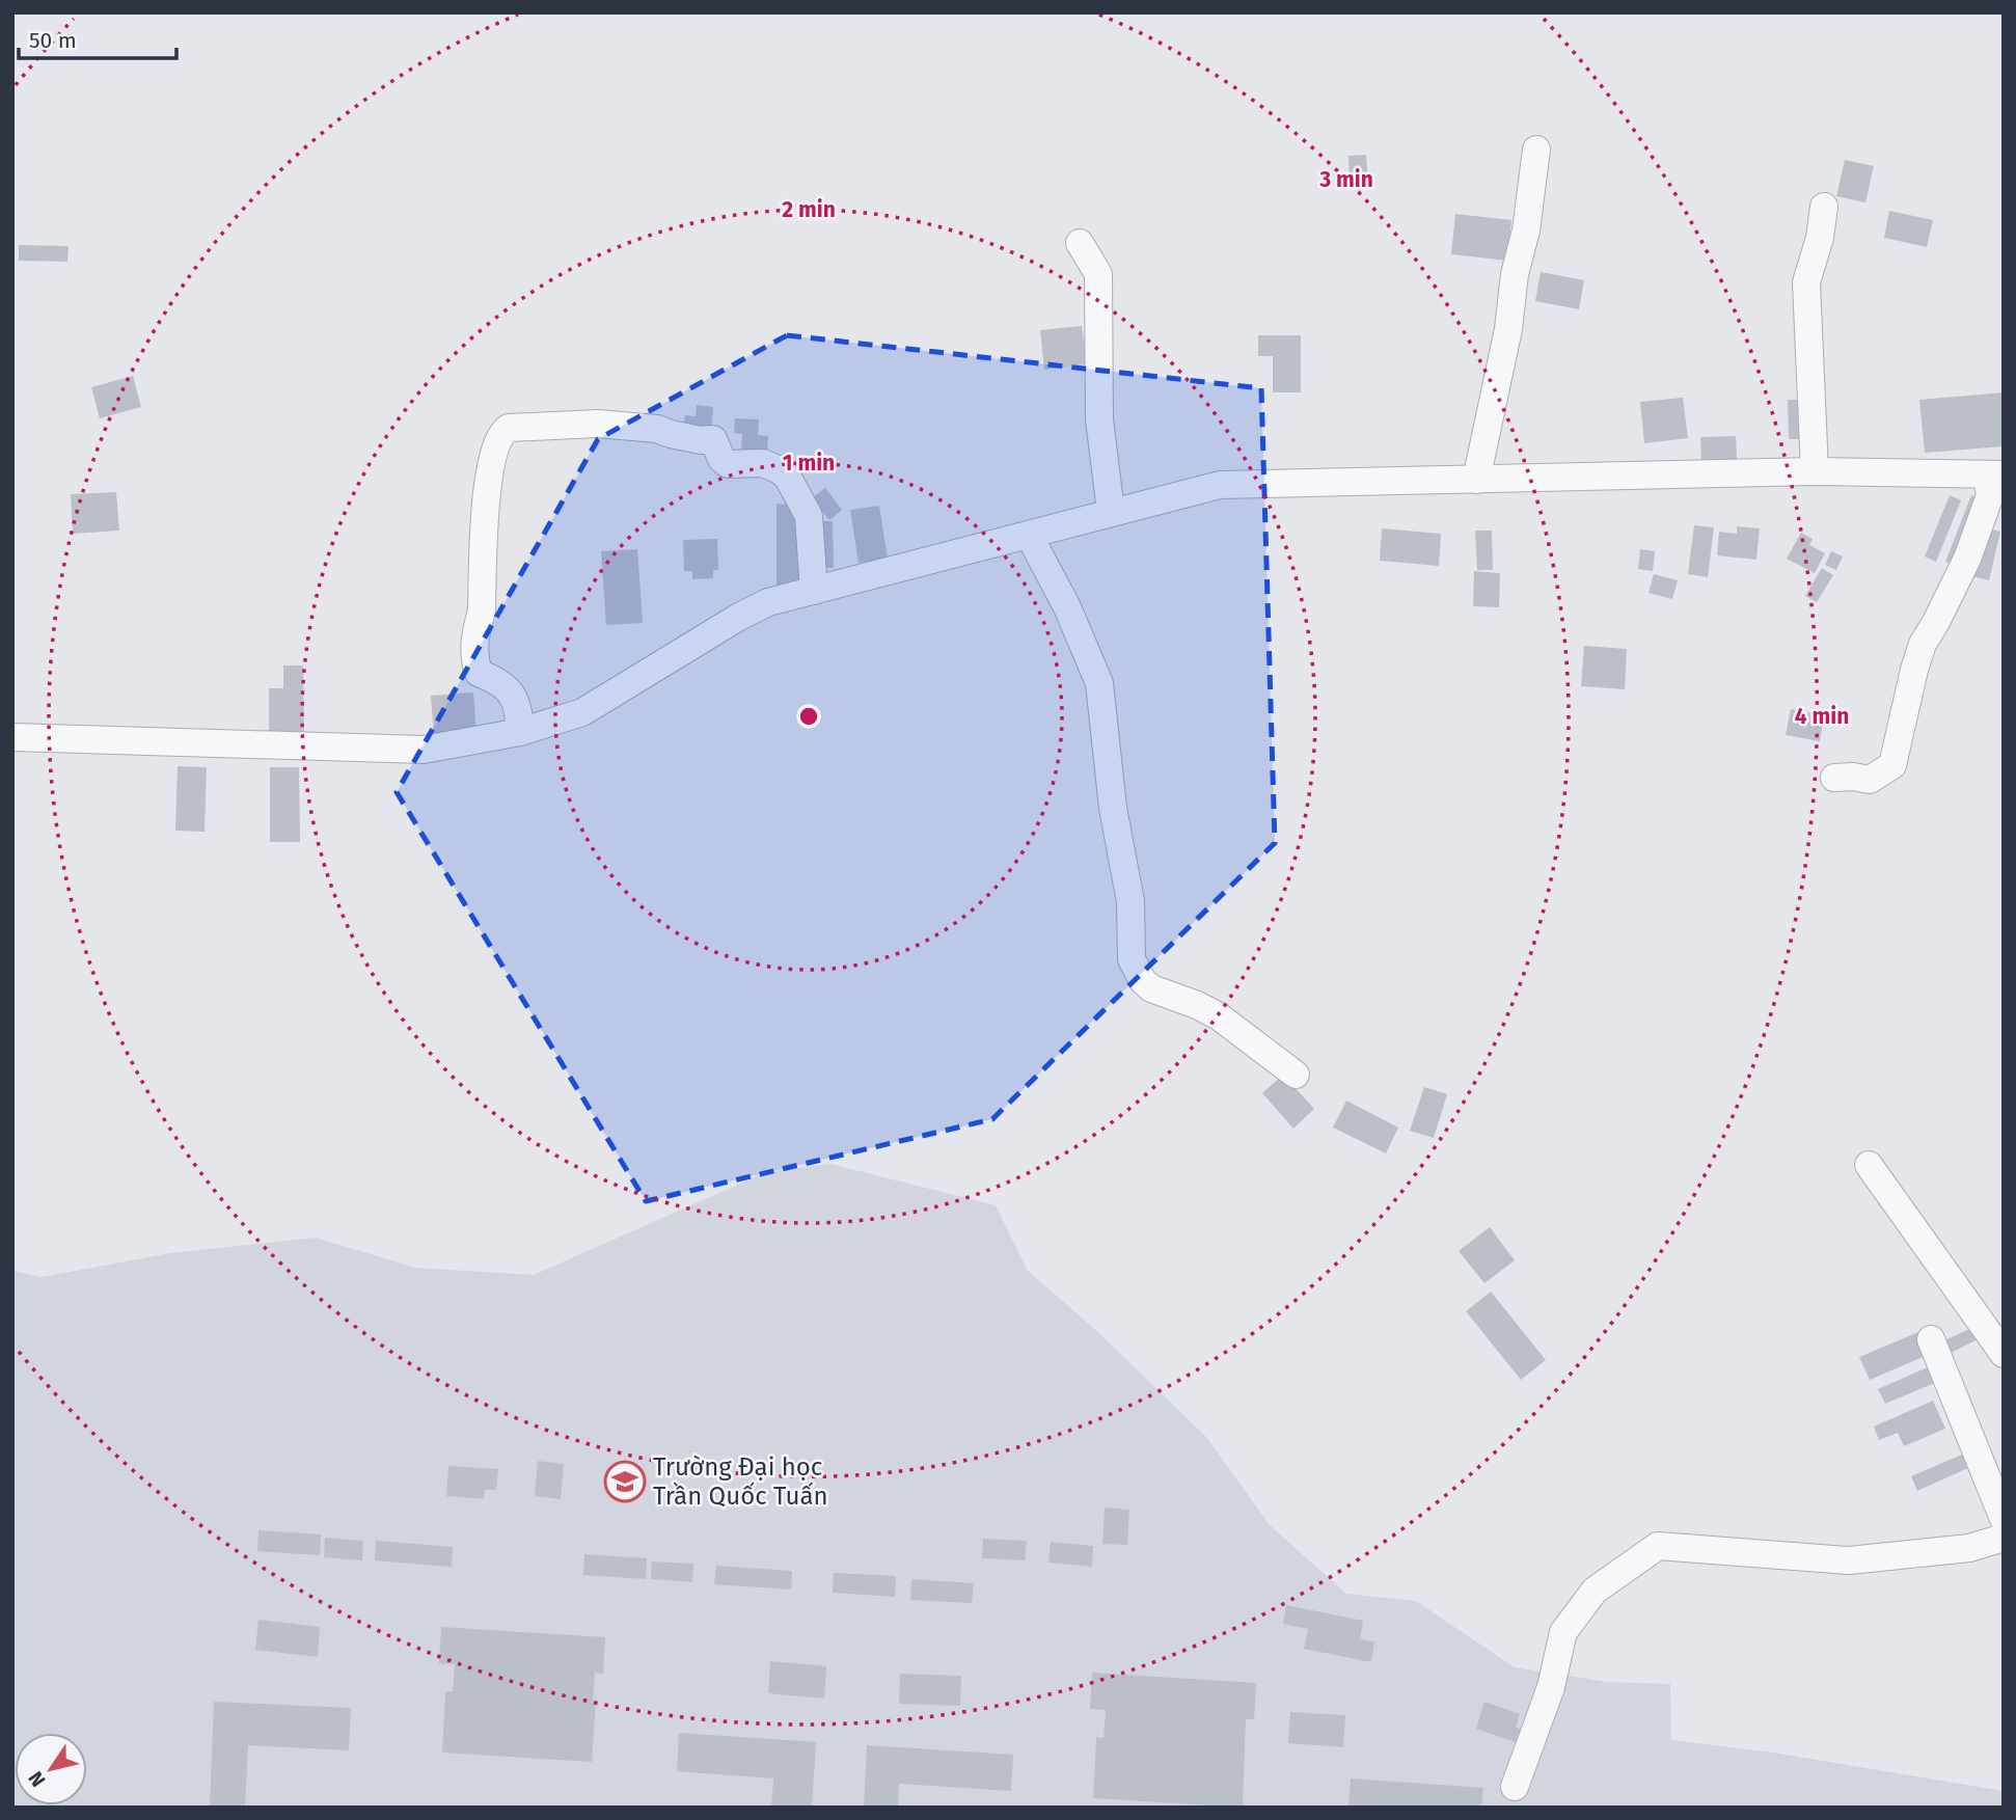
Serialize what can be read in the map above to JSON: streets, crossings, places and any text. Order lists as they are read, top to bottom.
{
  "places": {
    "school or university": ["Trường Đại học Trần Quốc Tuấn"]
  },
  "scale_bar": "50 m",
  "north": "bottom left",
  "rings": [
    "3 min",
    "2 min",
    "1 min",
    "4 min"
  ]
}
